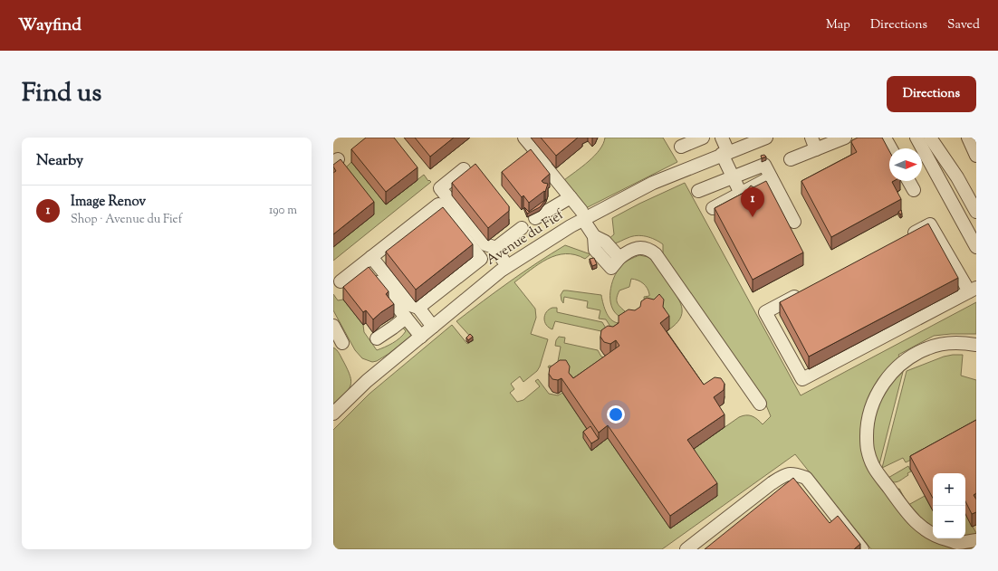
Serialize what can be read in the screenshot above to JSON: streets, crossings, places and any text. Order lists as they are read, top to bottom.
{
  "streets": {
    "street": ["Avenue du Fief"]
  },
  "north": "right",
  "page": {
    "header": "Wayfind",
    "nav": ["Map", "Directions", "Saved"],
    "title": "Find us",
    "buttons": "Directions",
    "heading": "Nearby",
    "list": [
      {
        "mark": "1",
        "name": "Image Renov",
        "note": "Shop · Avenue du Fief",
        "value": "190 m"
      }
    ],
    "pins": "1",
    "map_buttons": ["+", "−"]
  }
}
